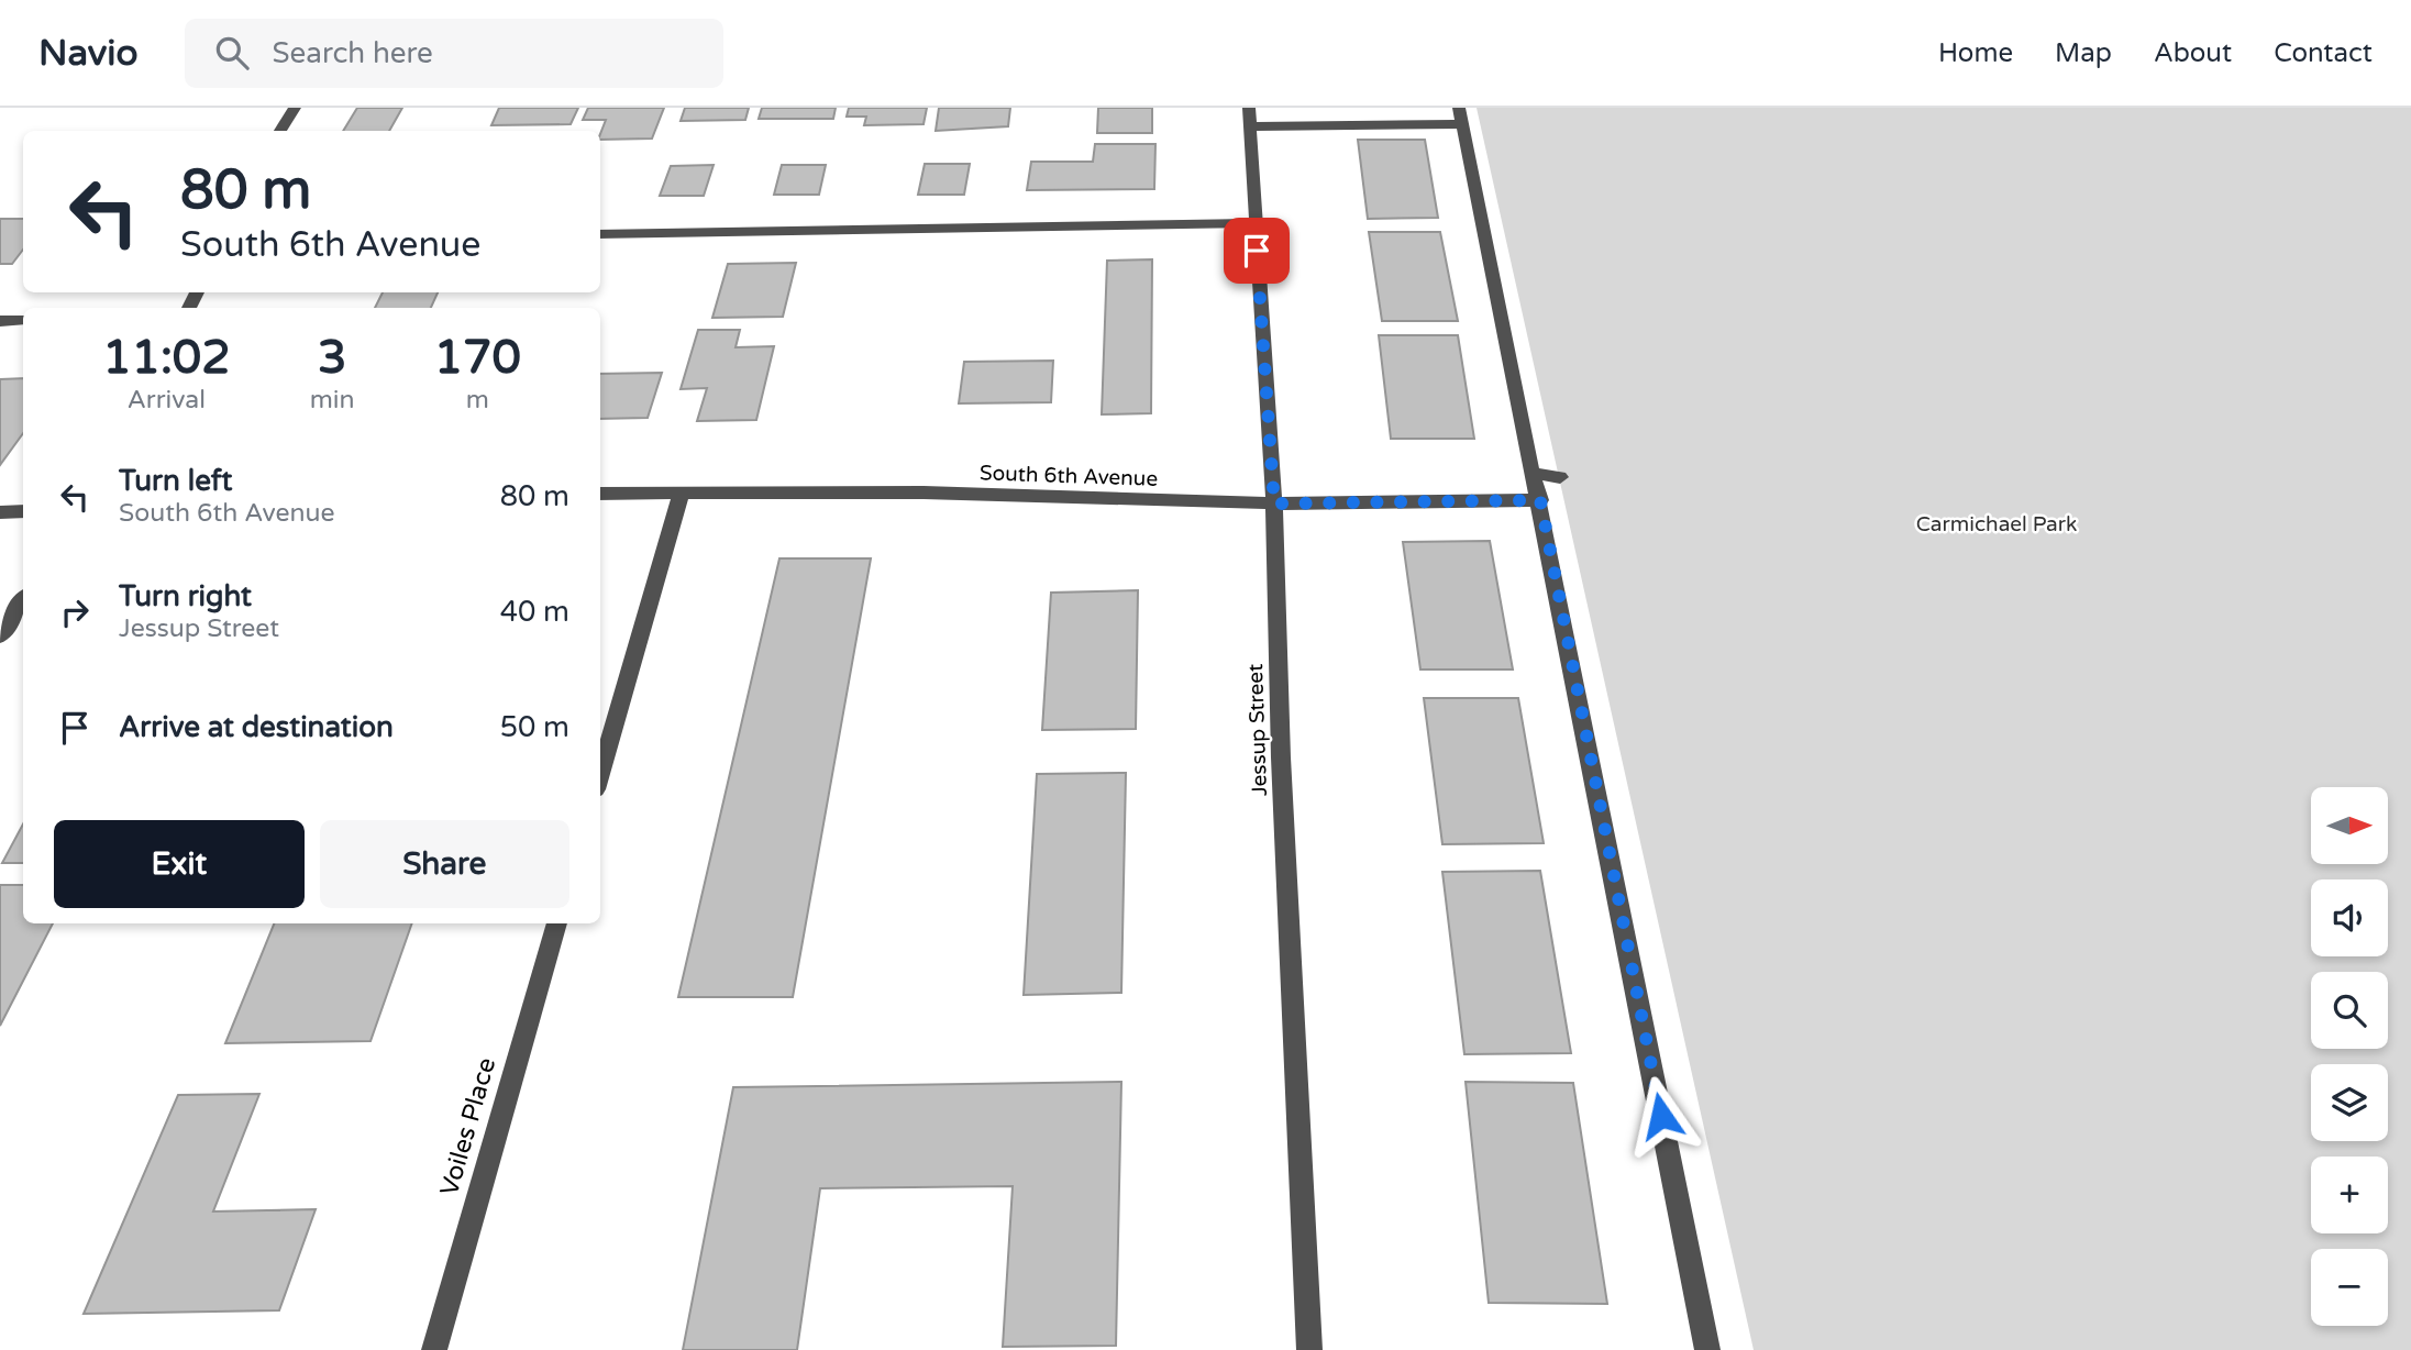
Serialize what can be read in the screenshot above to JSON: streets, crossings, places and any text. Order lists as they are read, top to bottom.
{
  "streets": {
    "street": ["South 6th Avenue", "Jessup Street", "Voiles Place"]
  },
  "crossings": [
    ["South 6th Avenue", "Jessup Street"]
  ],
  "parks": ["Carmichael Park"],
  "north": "right",
  "page": {
    "header": "Navio",
    "search": "Search here",
    "nav": [
      "Home",
      "Map",
      "About",
      "Contact"
    ],
    "turn": ["80 m", "South 6th Avenue"],
    "eta": [
      "11:02",
      "Arrival",
      "3",
      "min",
      "170",
      "m"
    ],
    "list": [
      {
        "name": "Turn left",
        "note": "South 6th Avenue",
        "value": "80 m"
      },
      {
        "name": "Turn right",
        "note": "Jessup Street",
        "value": "40 m"
      },
      {
        "name": "Arrive at destination",
        "value": "50 m"
      }
    ],
    "map_buttons": ["+", "−"],
    "buttons": ["Exit", "Share"]
  }
}
